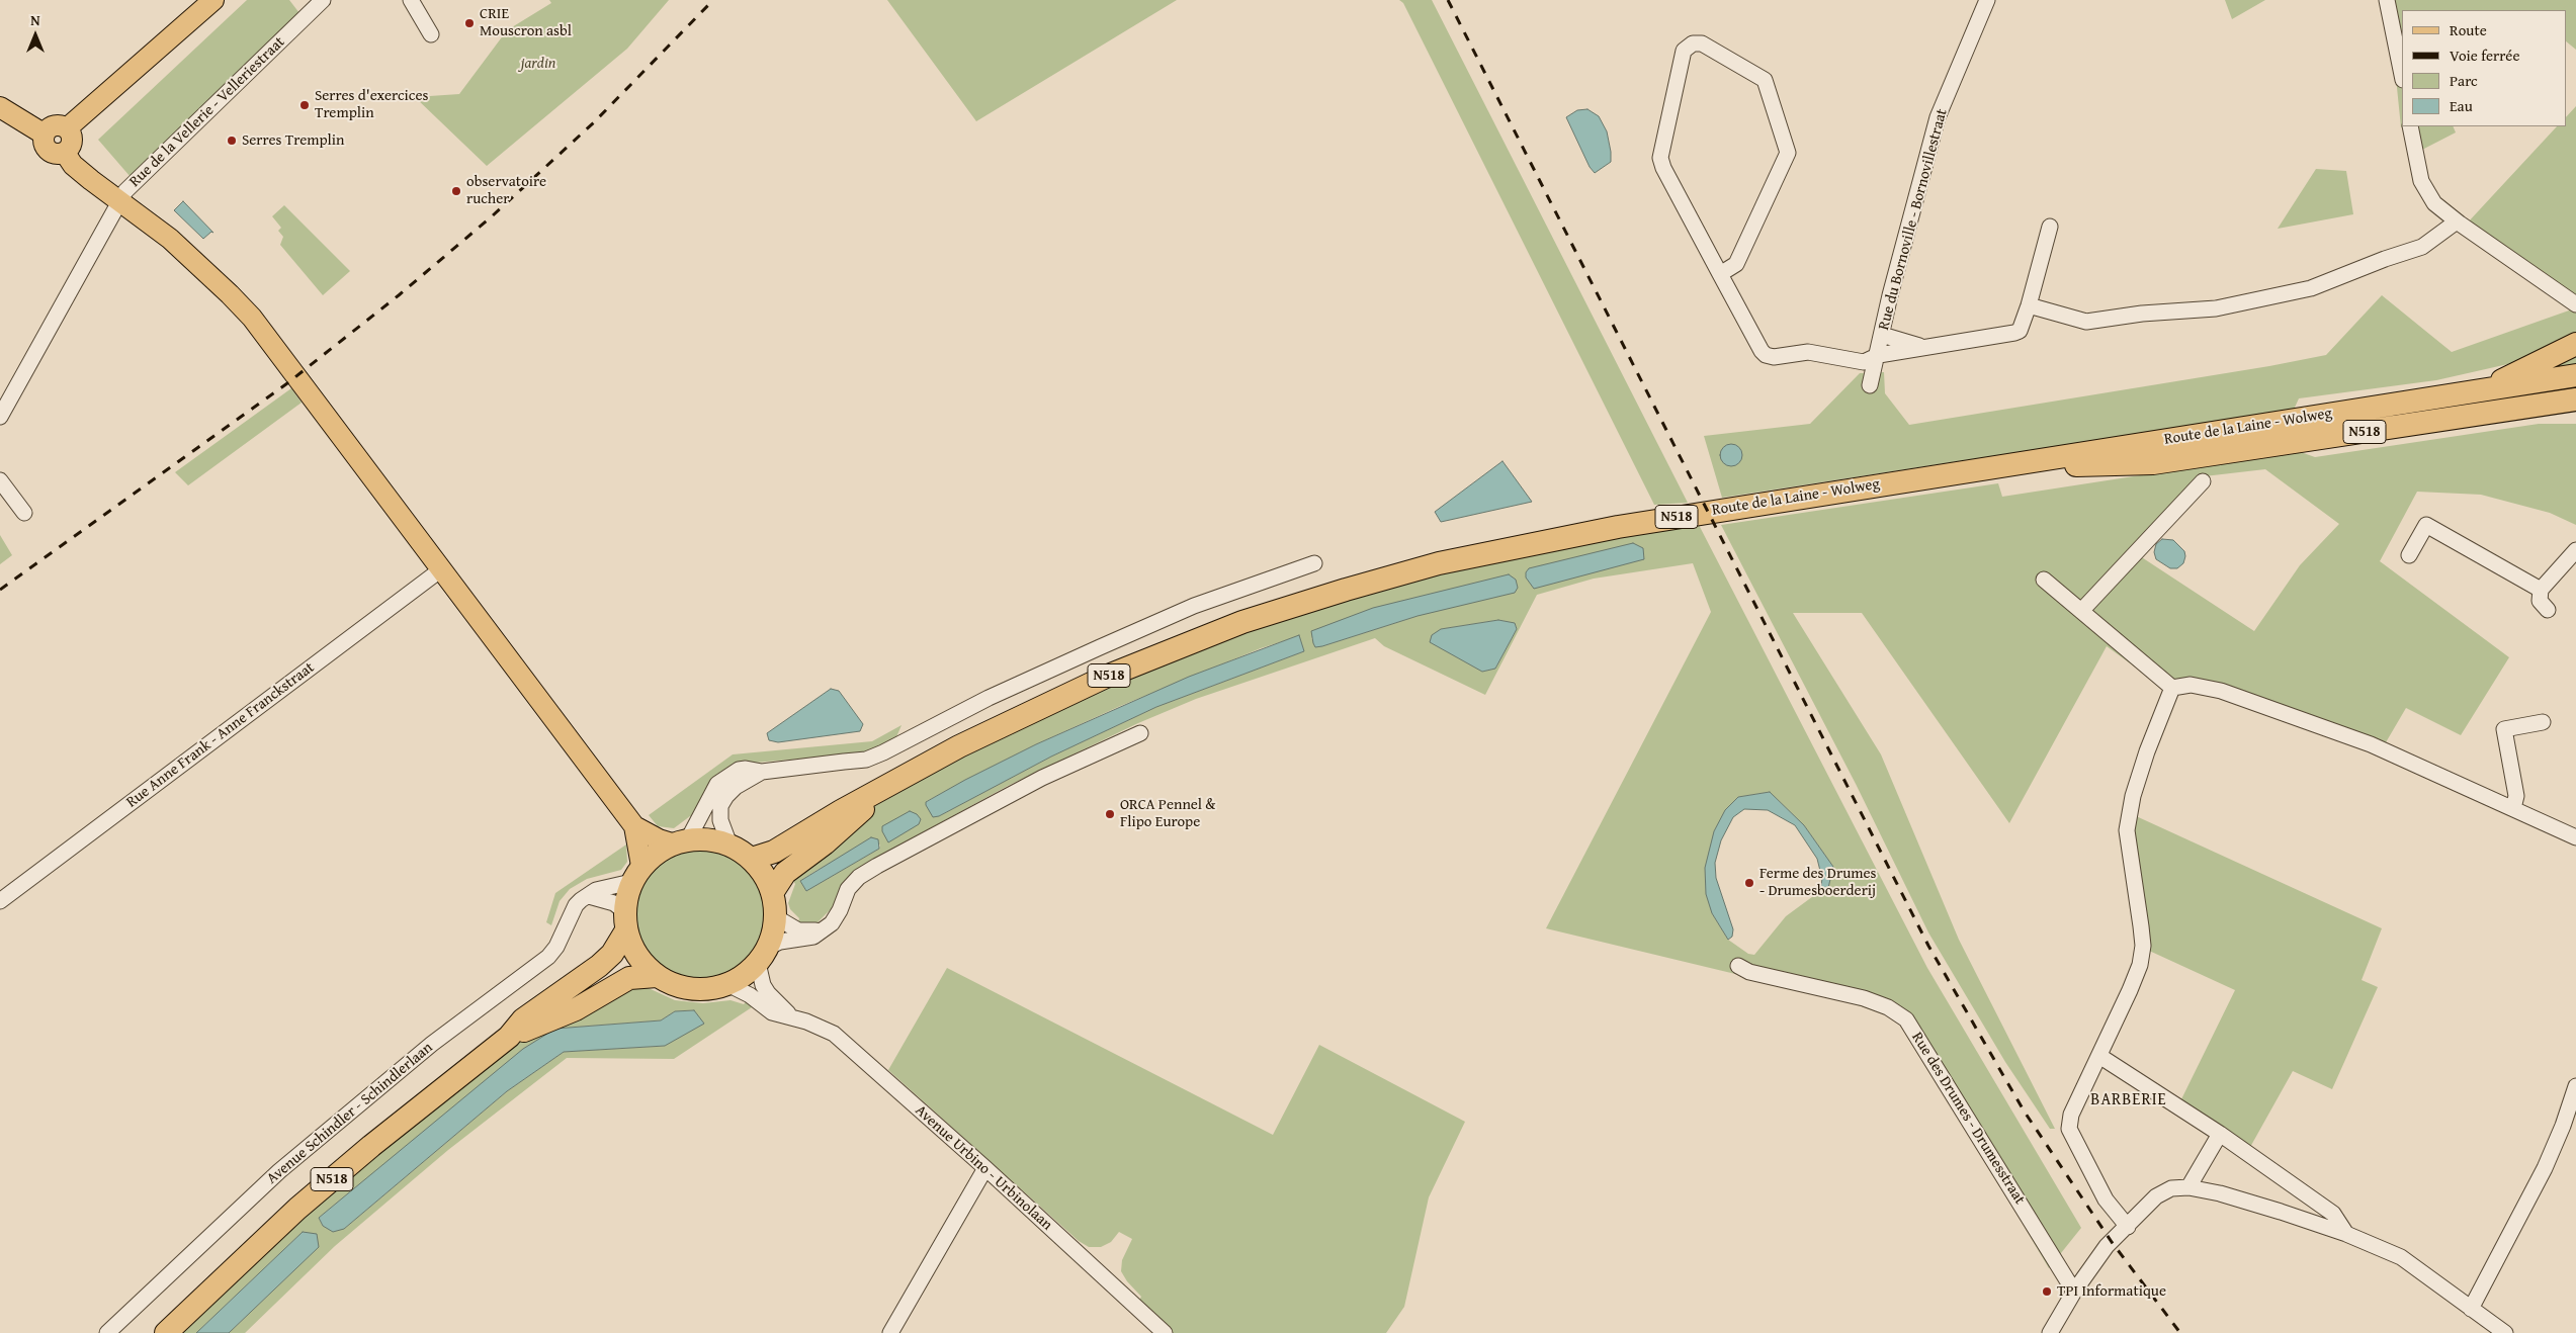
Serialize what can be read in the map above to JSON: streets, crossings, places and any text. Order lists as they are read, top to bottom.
{
  "streets": {
    "highway": ["Route de la Laine - Wolweg", "N518"],
    "street": [
      "Rue de la Vellerie - Velleriestraat",
      "Rue du Bornoville - Bornovillestraat",
      "Rue Anne Frank - Anne Franckstraat",
      "Avenue Schindler - Schindlerlaan",
      "Rue des Drumes - Drumesstraat",
      "Avenue Urbino - Urbinolaan"
    ]
  },
  "crossings": [
    ["Route de la Laine - Wolweg", "N518"],
    ["N518", "Avenue Schindler - Schindlerlaan"],
    ["N518", "Avenue Urbino - Urbinolaan"],
    ["Avenue Schindler - Schindlerlaan", "Avenue Urbino - Urbinolaan"]
  ],
  "districts": ["BARBERIE"],
  "parks": ["jardin"],
  "places": [
    "CRIE Mouscron asbl",
    "Serres d'exercices Tremplin",
    "Serres Tremplin",
    "observatoire rucher",
    "ORCA Pennel & Flipo Europe",
    "Ferme des Drumes - Drumesboerderij",
    "TPI Informatique"
  ],
  "legend": [
    "Route",
    "Voie ferrée",
    "Parc",
    "Eau"
  ],
  "north": "top"
}
